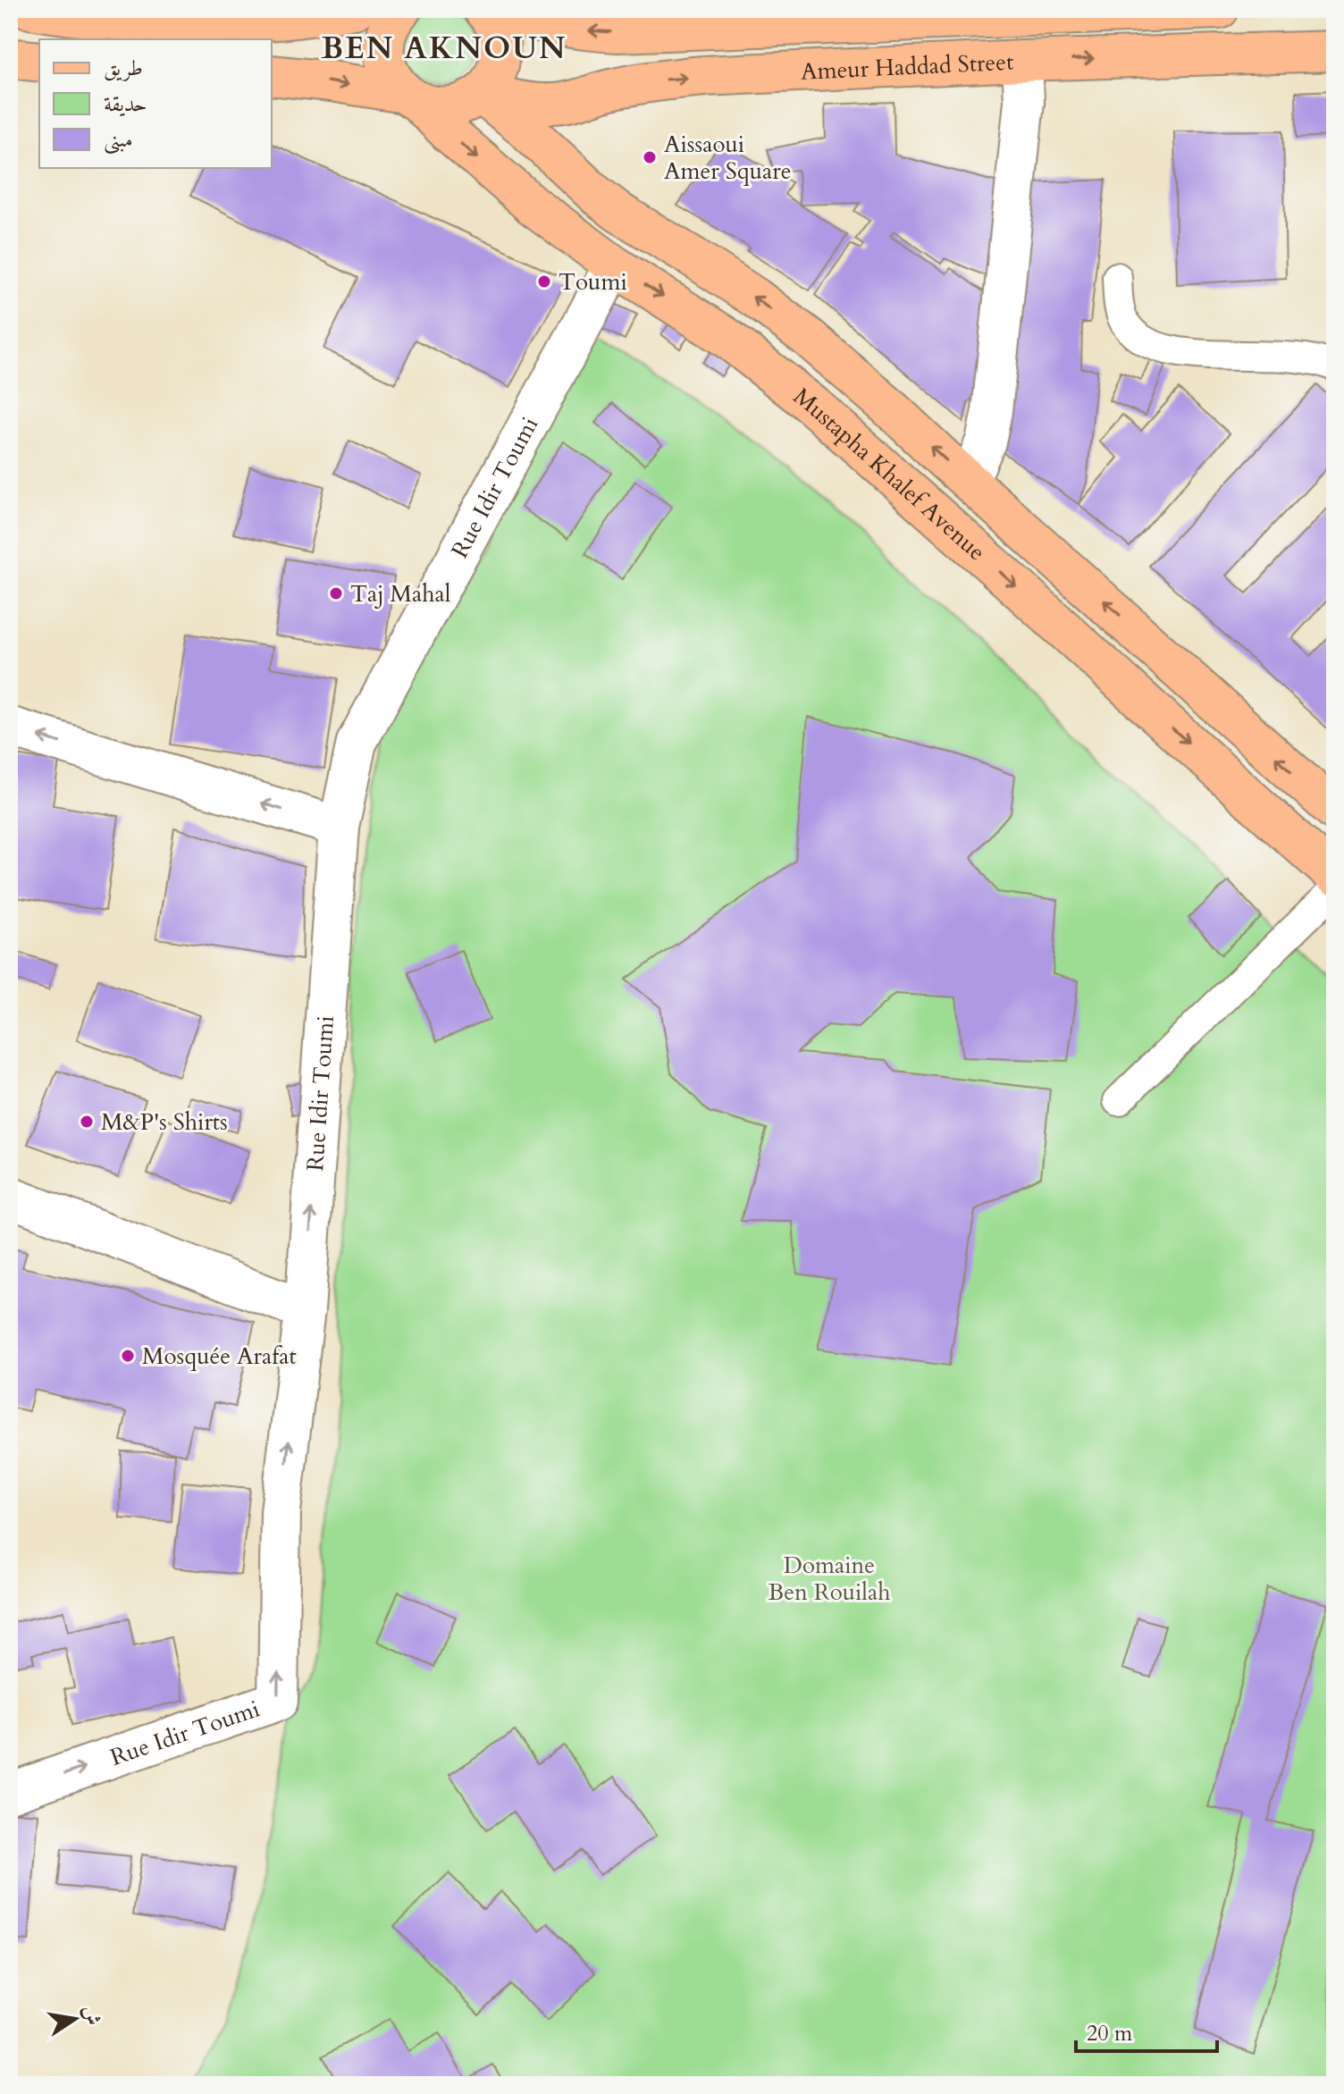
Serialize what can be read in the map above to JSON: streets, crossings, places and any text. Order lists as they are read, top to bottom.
{
  "streets": {
    "main road": ["Ameur Haddad Street", "Mustapha Khalef Avenue"],
    "street": ["Rue Idir Toumi"]
  },
  "crossings": [
    ["Ameur Haddad Street", "Mustapha Khalef Avenue"],
    ["Mustapha Khalef Avenue", "Rue Idir Toumi"]
  ],
  "one_way": ["Rue Idir Toumi"],
  "districts": ["BEN AKNOUN"],
  "parks": ["Domaine Ben Rouilah"],
  "places": [
    "Aissaoui Amer Square",
    "Toumi",
    "Taj Mahal",
    "M&P's Shirts",
    "Mosquée Arafat"
  ],
  "legend": ["طريق", "حديقة", "مبنى"],
  "scale_bar": "20 m",
  "north": "right"
}
